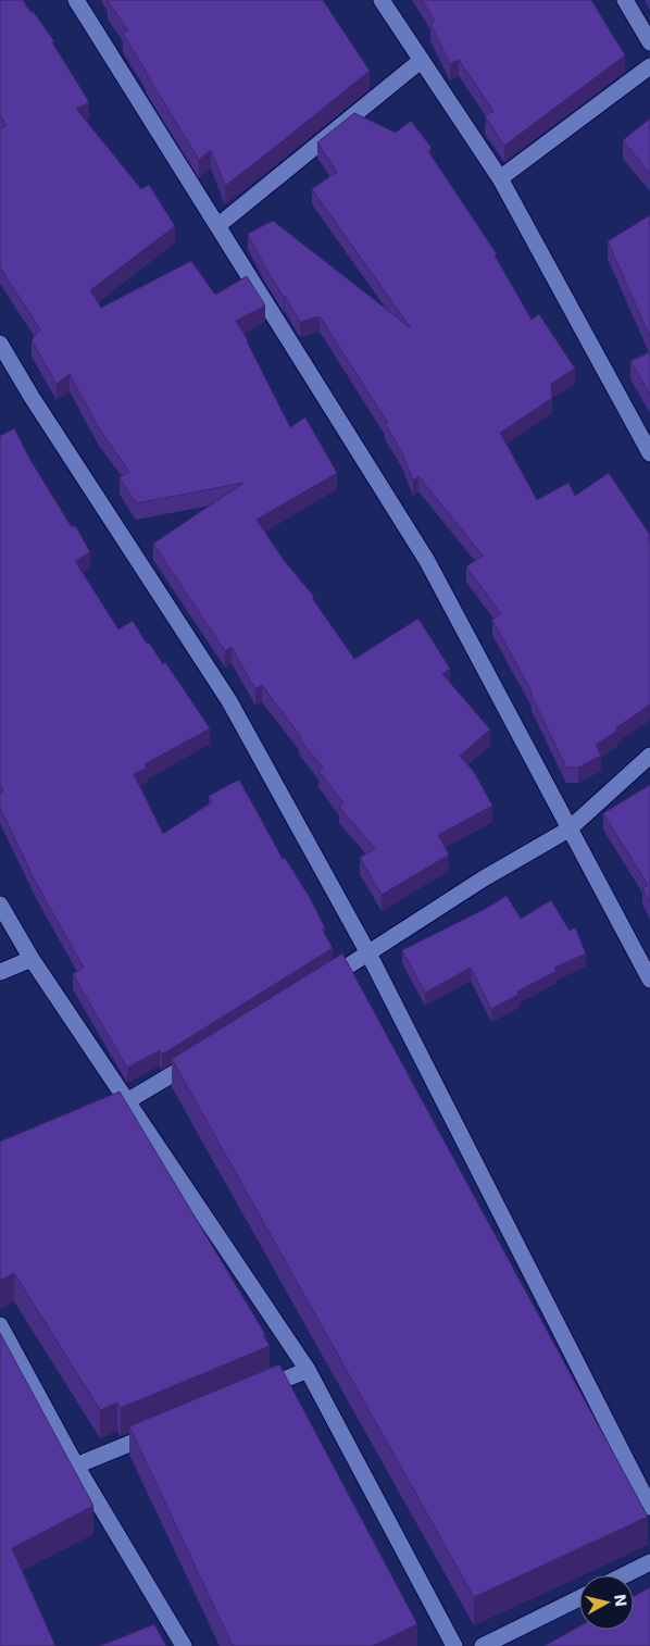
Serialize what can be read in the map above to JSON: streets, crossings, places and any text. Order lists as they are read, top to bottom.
{
  "north": "right"
}
